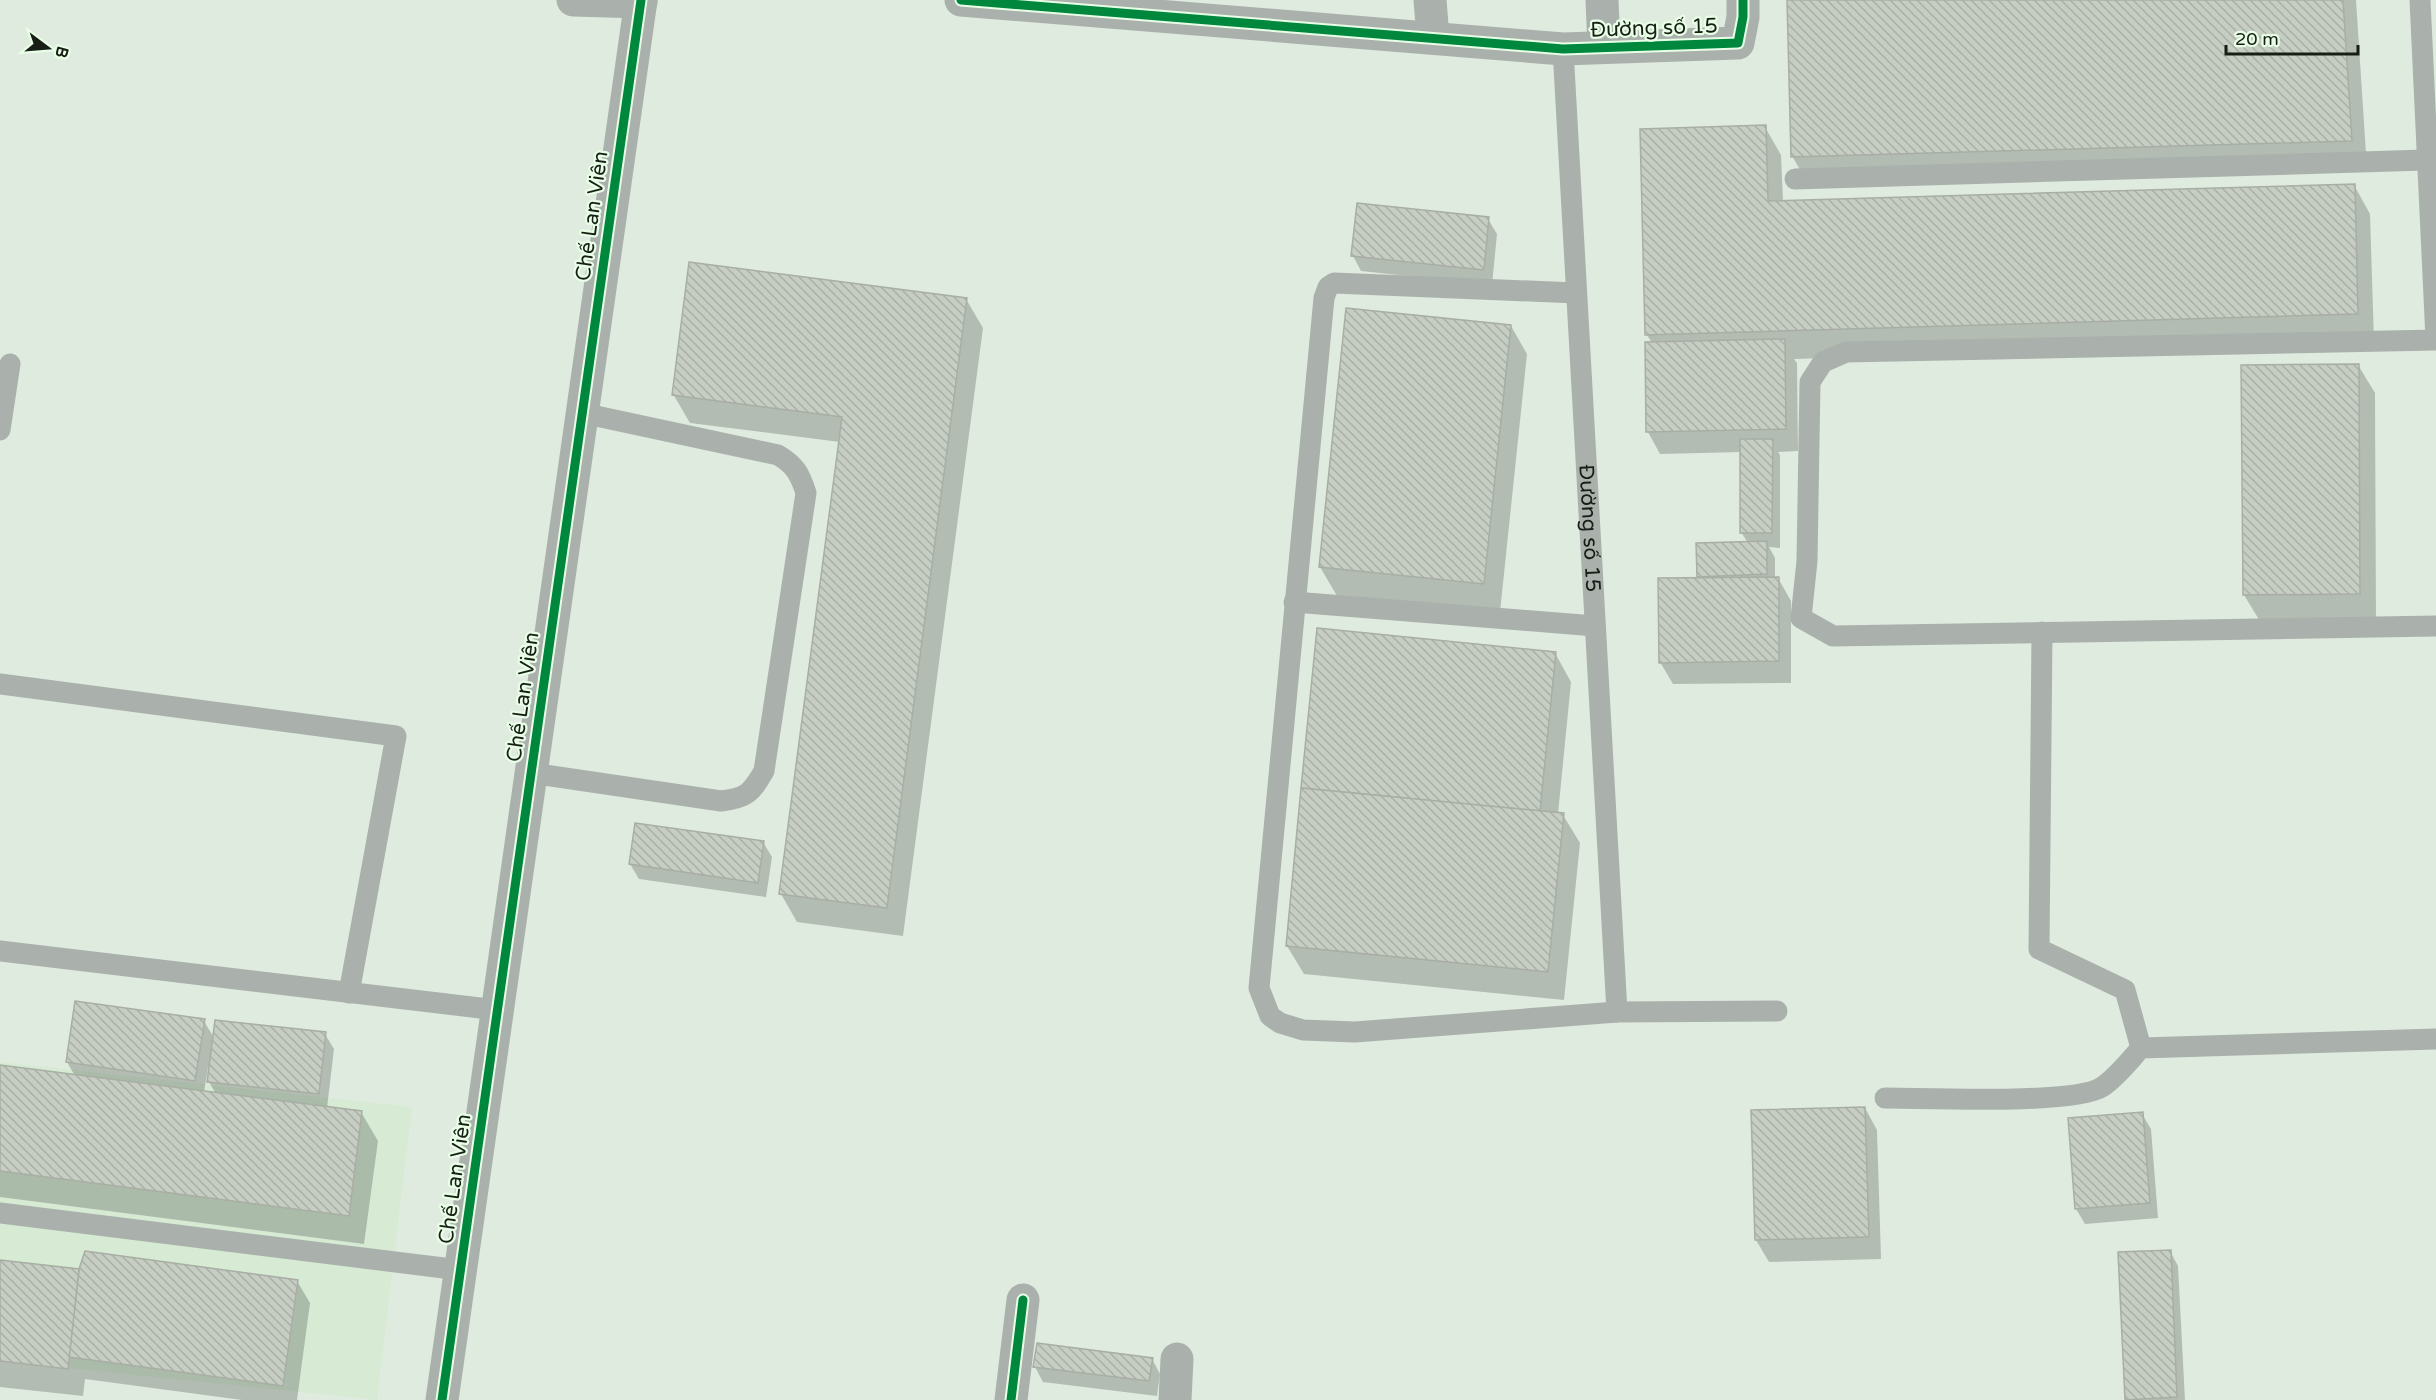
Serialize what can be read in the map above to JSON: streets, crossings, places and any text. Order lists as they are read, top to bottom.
{
  "streets": {
    "street": ["Đường số 15", "Chế Lan Viên"]
  },
  "scale_bar": "20 m",
  "north": "right"
}
